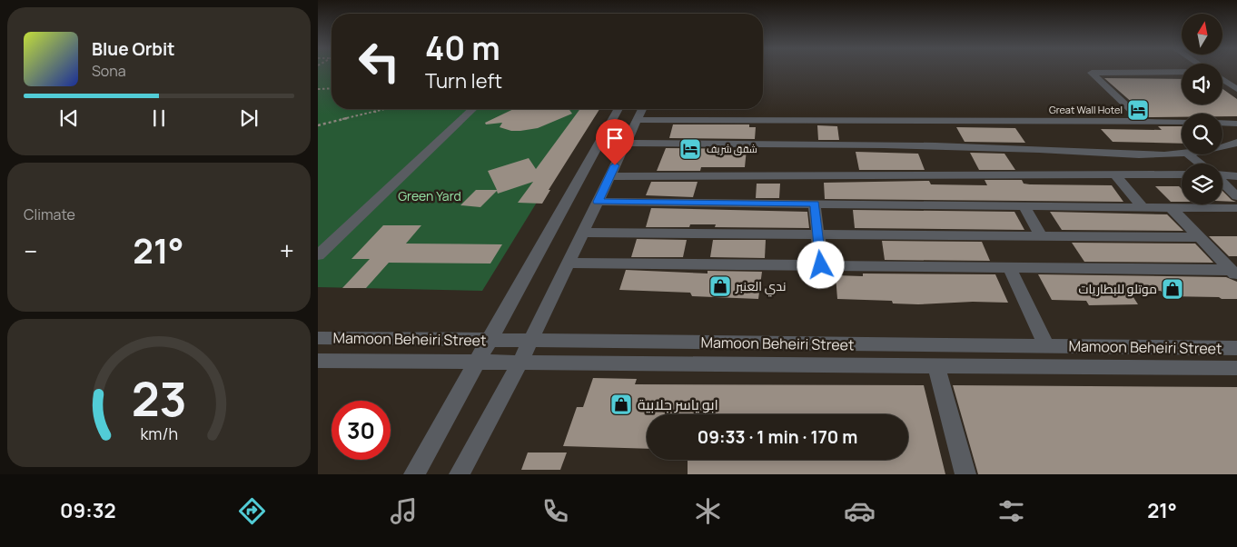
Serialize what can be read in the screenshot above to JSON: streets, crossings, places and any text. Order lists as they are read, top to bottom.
{
  "streets": {
    "street": ["Mamoon Beheiri Street"]
  },
  "parks": ["Green Yard"],
  "places": {
    "hotel": ["Great Wall Hotel", "شقق شريف"],
    "shop": ["ندي العنبر", "موتلو للبطاريات", "ابو ياسر جلابية"]
  },
  "north": "top",
  "page": {
    "turn": ["40 m", "Turn left"],
    "song": ["Blue Orbit", "Sona"],
    "tile": "Climate",
    "heat": ["−", "21°", "+"],
    "limit": "30",
    "trip": "09:33 · 1 min · 170 m",
    "tabs": ["09:32", "21°"],
    "gauge": ["23", "km/h"]
  }
}
